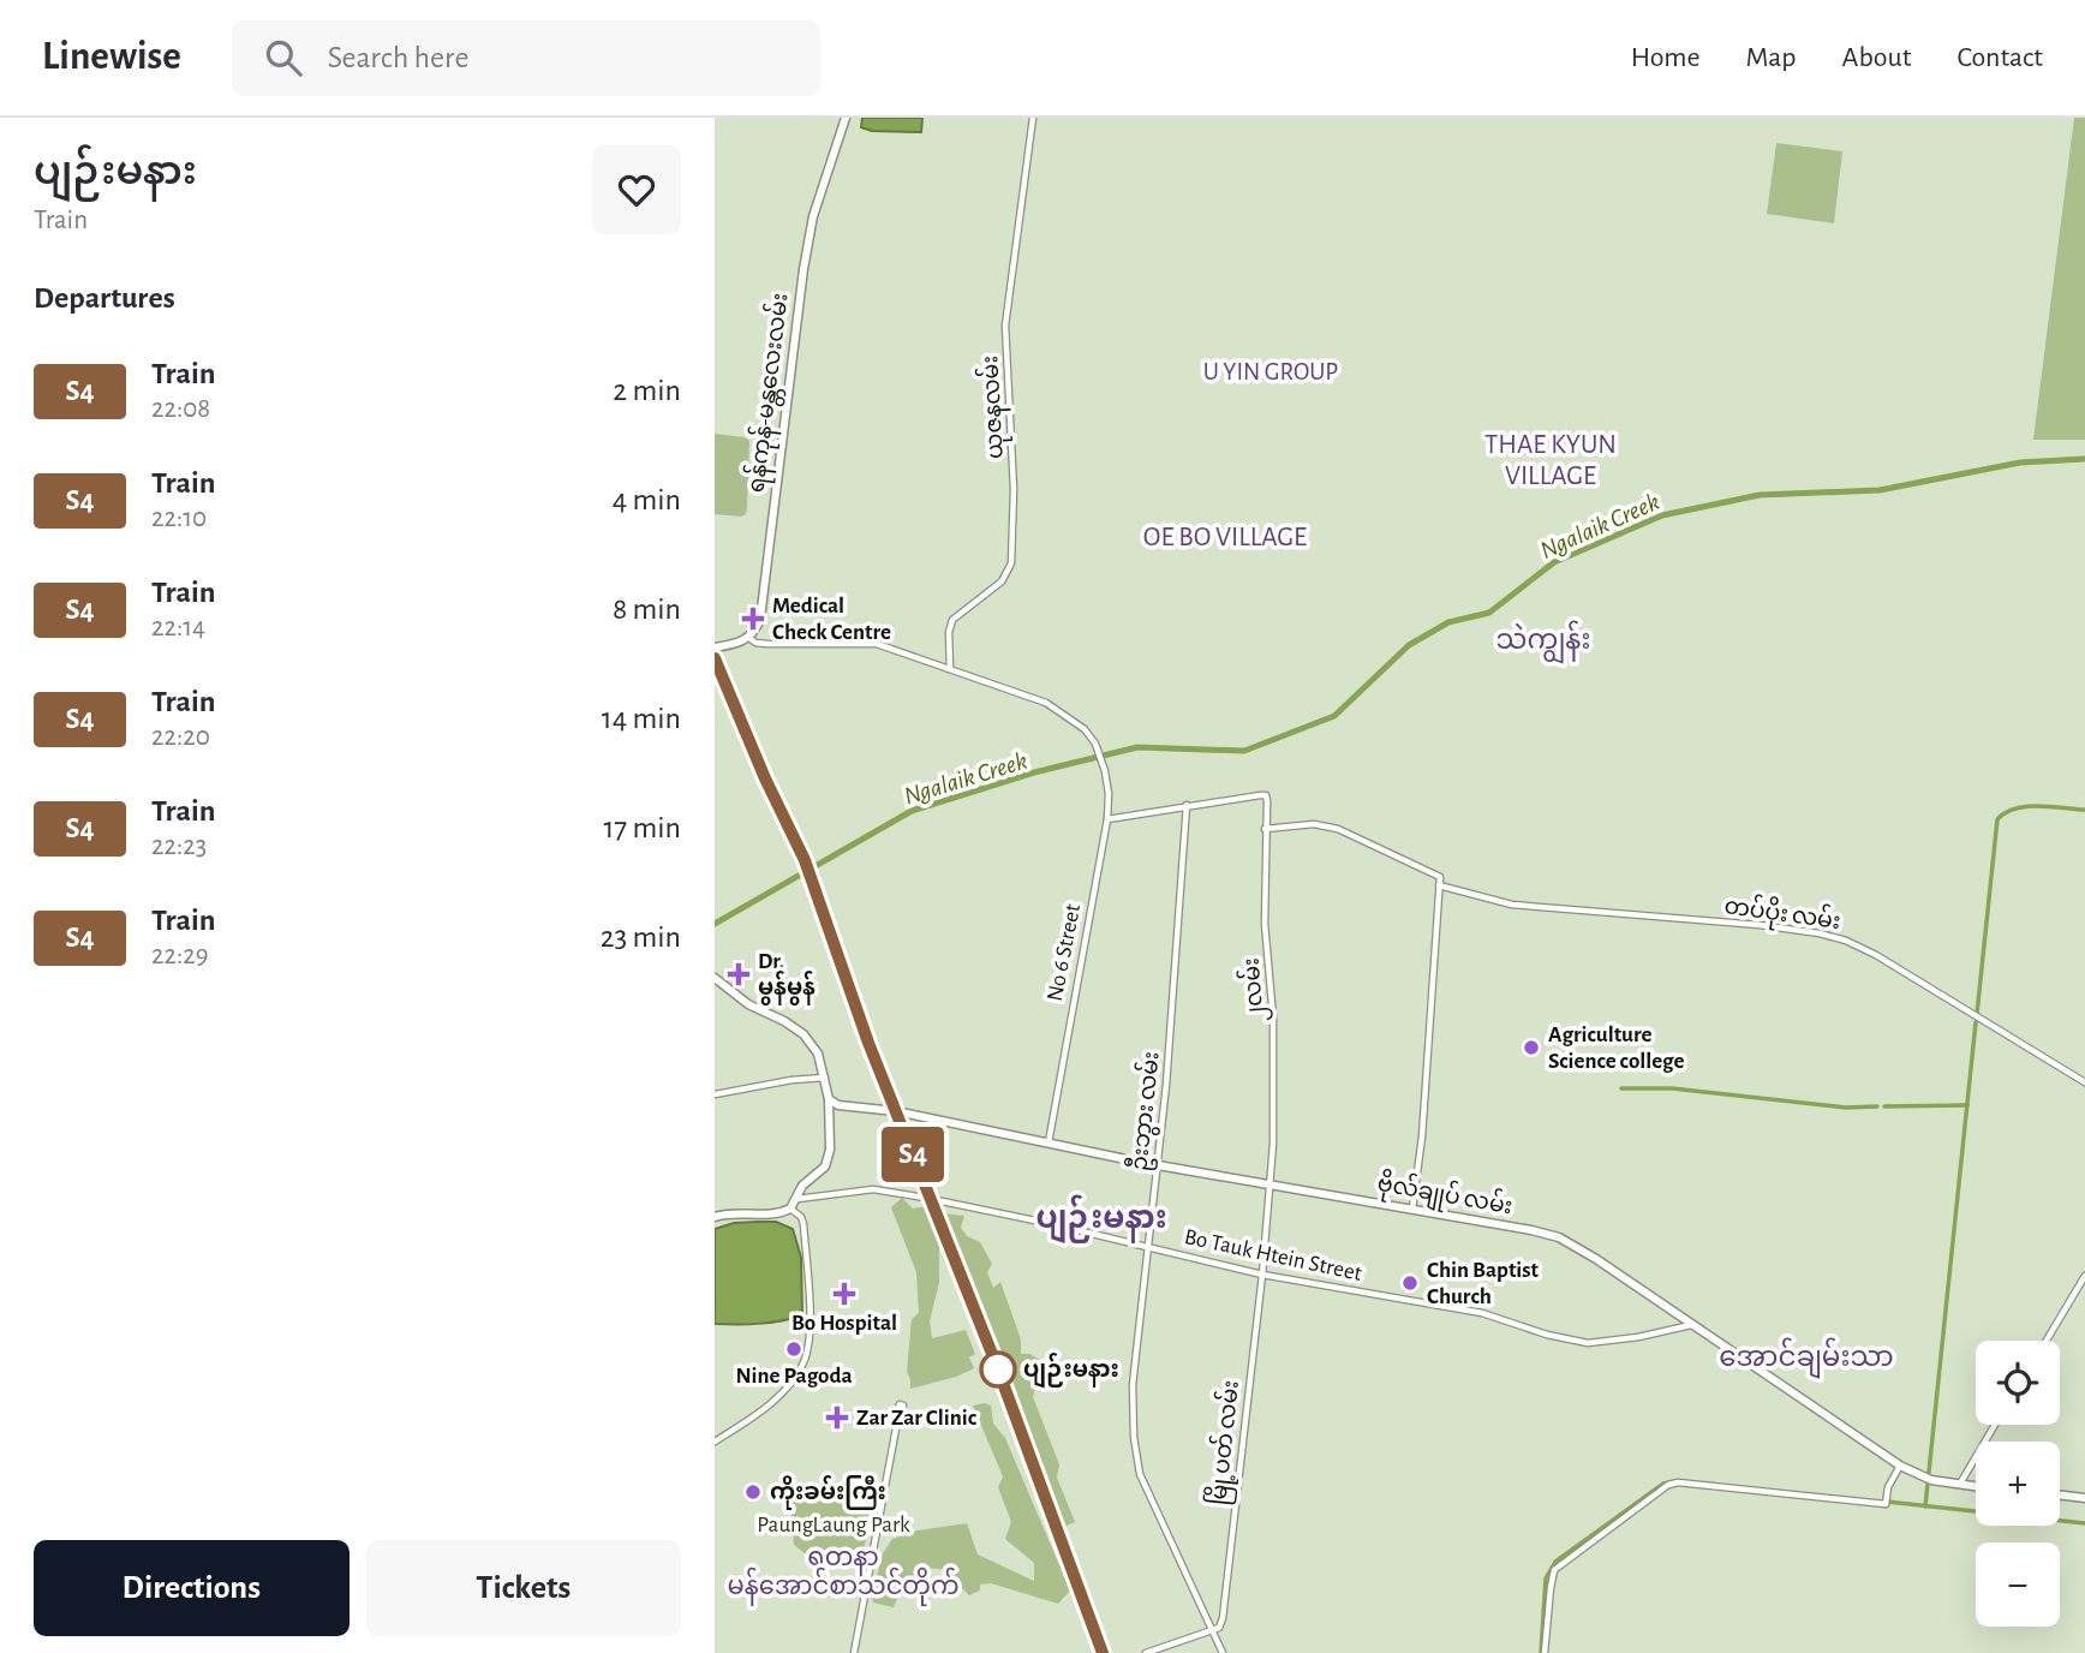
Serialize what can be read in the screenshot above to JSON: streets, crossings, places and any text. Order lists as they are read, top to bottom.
{
  "streets": {
    "main road": ["ရန်ကုန်-မန္တလေးလမ်း", "ဗိုလ်ချုပ် လမ်း"],
    "street": [
      "ယုဇနလမ်း",
      "တပ်ပိုး လမ်း",
      "No 6 Street",
      "၂လမ်း",
      "ဦးဘွား လမ်း",
      "Bo Tauk Htein Street",
      "မြို့ပတ် လမ်း"
    ]
  },
  "crossings": [
    ["ယုဇနလမ်း", "No 6 Street"],
    ["No 6 Street", "ဗိုလ်ချုပ် လမ်း"],
    ["၂လမ်း", "ဦးဘွား လမ်း"],
    ["၂လမ်း", "ဗိုလ်ချုပ် လမ်း"],
    ["၂လမ်း", "မြို့ပတ် လမ်း"],
    ["ဦးဘွား လမ်း", "ဗိုလ်ချုပ် လမ်း"],
    ["ဦးဘွား လမ်း", "Bo Tauk Htein Street"],
    ["ဦးဘွား လမ်း", "မြို့ပတ် လမ်း"],
    ["ဗိုလ်ချုပ် လမ်း", "Bo Tauk Htein Street"],
    ["ဗိုလ်ချုပ် လမ်း", "မြို့ပတ် လမ်း"],
    ["Bo Tauk Htein Street", "မြို့ပတ် လမ်း"]
  ],
  "districts": [
    "U YIN GROUP",
    "THAE KYUN VILLAGE",
    "OE BO VILLAGE",
    "သဲကျွန်း",
    "ပျဉ်းမနား",
    "အောင်ချမ်းသာ",
    "ရတနာ မန်အောင်စာသင်တိုက်"
  ],
  "water": ["Ngalaik Creek"],
  "parks": ["PaungLaung Park"],
  "places": {
    "health": [
      "Medical Check Centre",
      "Dr. မွန်မွန်",
      "Bo Hospital",
      "Zar Zar Clinic"
    ],
    "other": [
      "Agriculture Science college",
      "Chin Baptist Church",
      "Nine Pagoda",
      "ပျဉ်းမနား",
      "ကိုးခမ်းကြီး"
    ]
  },
  "page": {
    "header": "Linewise",
    "search": "Search here",
    "nav": [
      "Home",
      "Map",
      "About",
      "Contact"
    ],
    "heading": [
      ["ပျဉ်းမနား", "Train"],
      "Departures"
    ],
    "on_map": "S4",
    "list": [
      {
        "mark": "S4",
        "name": "Train",
        "note": "22:08",
        "value": "2 min"
      },
      {
        "mark": "S4",
        "name": "Train",
        "note": "22:10",
        "value": "4 min"
      },
      {
        "mark": "S4",
        "name": "Train",
        "note": "22:14",
        "value": "8 min"
      },
      {
        "mark": "S4",
        "name": "Train",
        "note": "22:20",
        "value": "14 min"
      },
      {
        "mark": "S4",
        "name": "Train",
        "note": "22:23",
        "value": "17 min"
      },
      {
        "mark": "S4",
        "name": "Train",
        "note": "22:29",
        "value": "23 min"
      }
    ],
    "map_buttons": ["+", "−"],
    "buttons": ["Directions", "Tickets"]
  }
}
